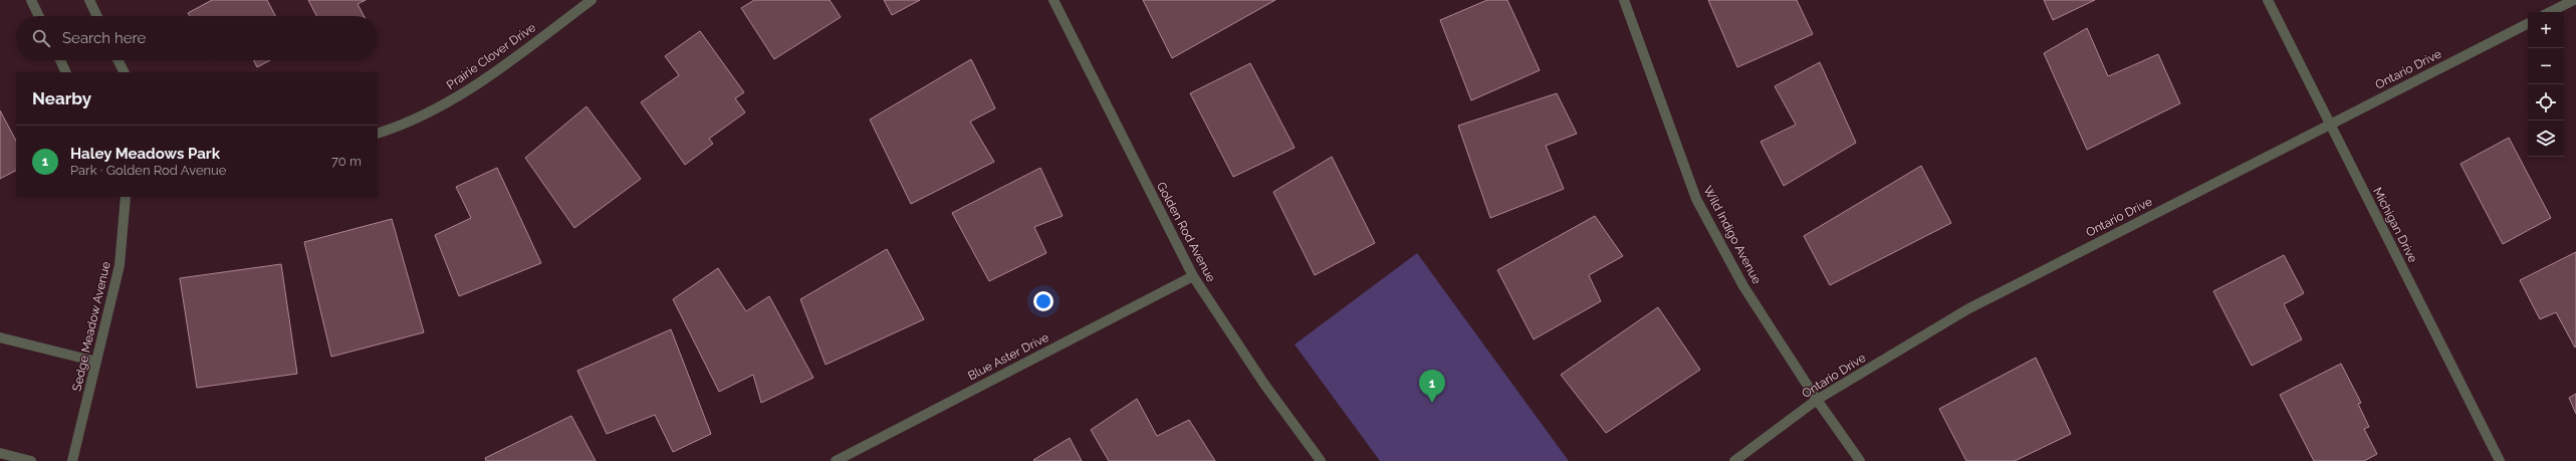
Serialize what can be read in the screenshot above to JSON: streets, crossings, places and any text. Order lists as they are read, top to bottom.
{
  "streets": {
    "street": [
      "Prairie Clover Drive",
      "Ontario Drive",
      "Michigan Drive",
      "Golden Rod Avenue",
      "Wild Indigo Avenue",
      "Sedge Meadow Avenue",
      "Blue Aster Drive"
    ]
  },
  "crossings": [
    ["Ontario Drive", "Michigan Drive"],
    ["Ontario Drive", "Wild Indigo Avenue"],
    ["Golden Rod Avenue", "Blue Aster Drive"]
  ],
  "page": {
    "map_buttons": ["+", "−"],
    "search": "Search here",
    "heading": "Nearby",
    "list": [
      {
        "mark": "1",
        "name": "Haley Meadows Park",
        "note": "Park · Golden Rod Avenue",
        "value": "70 m"
      }
    ],
    "pins": "1"
  }
}
